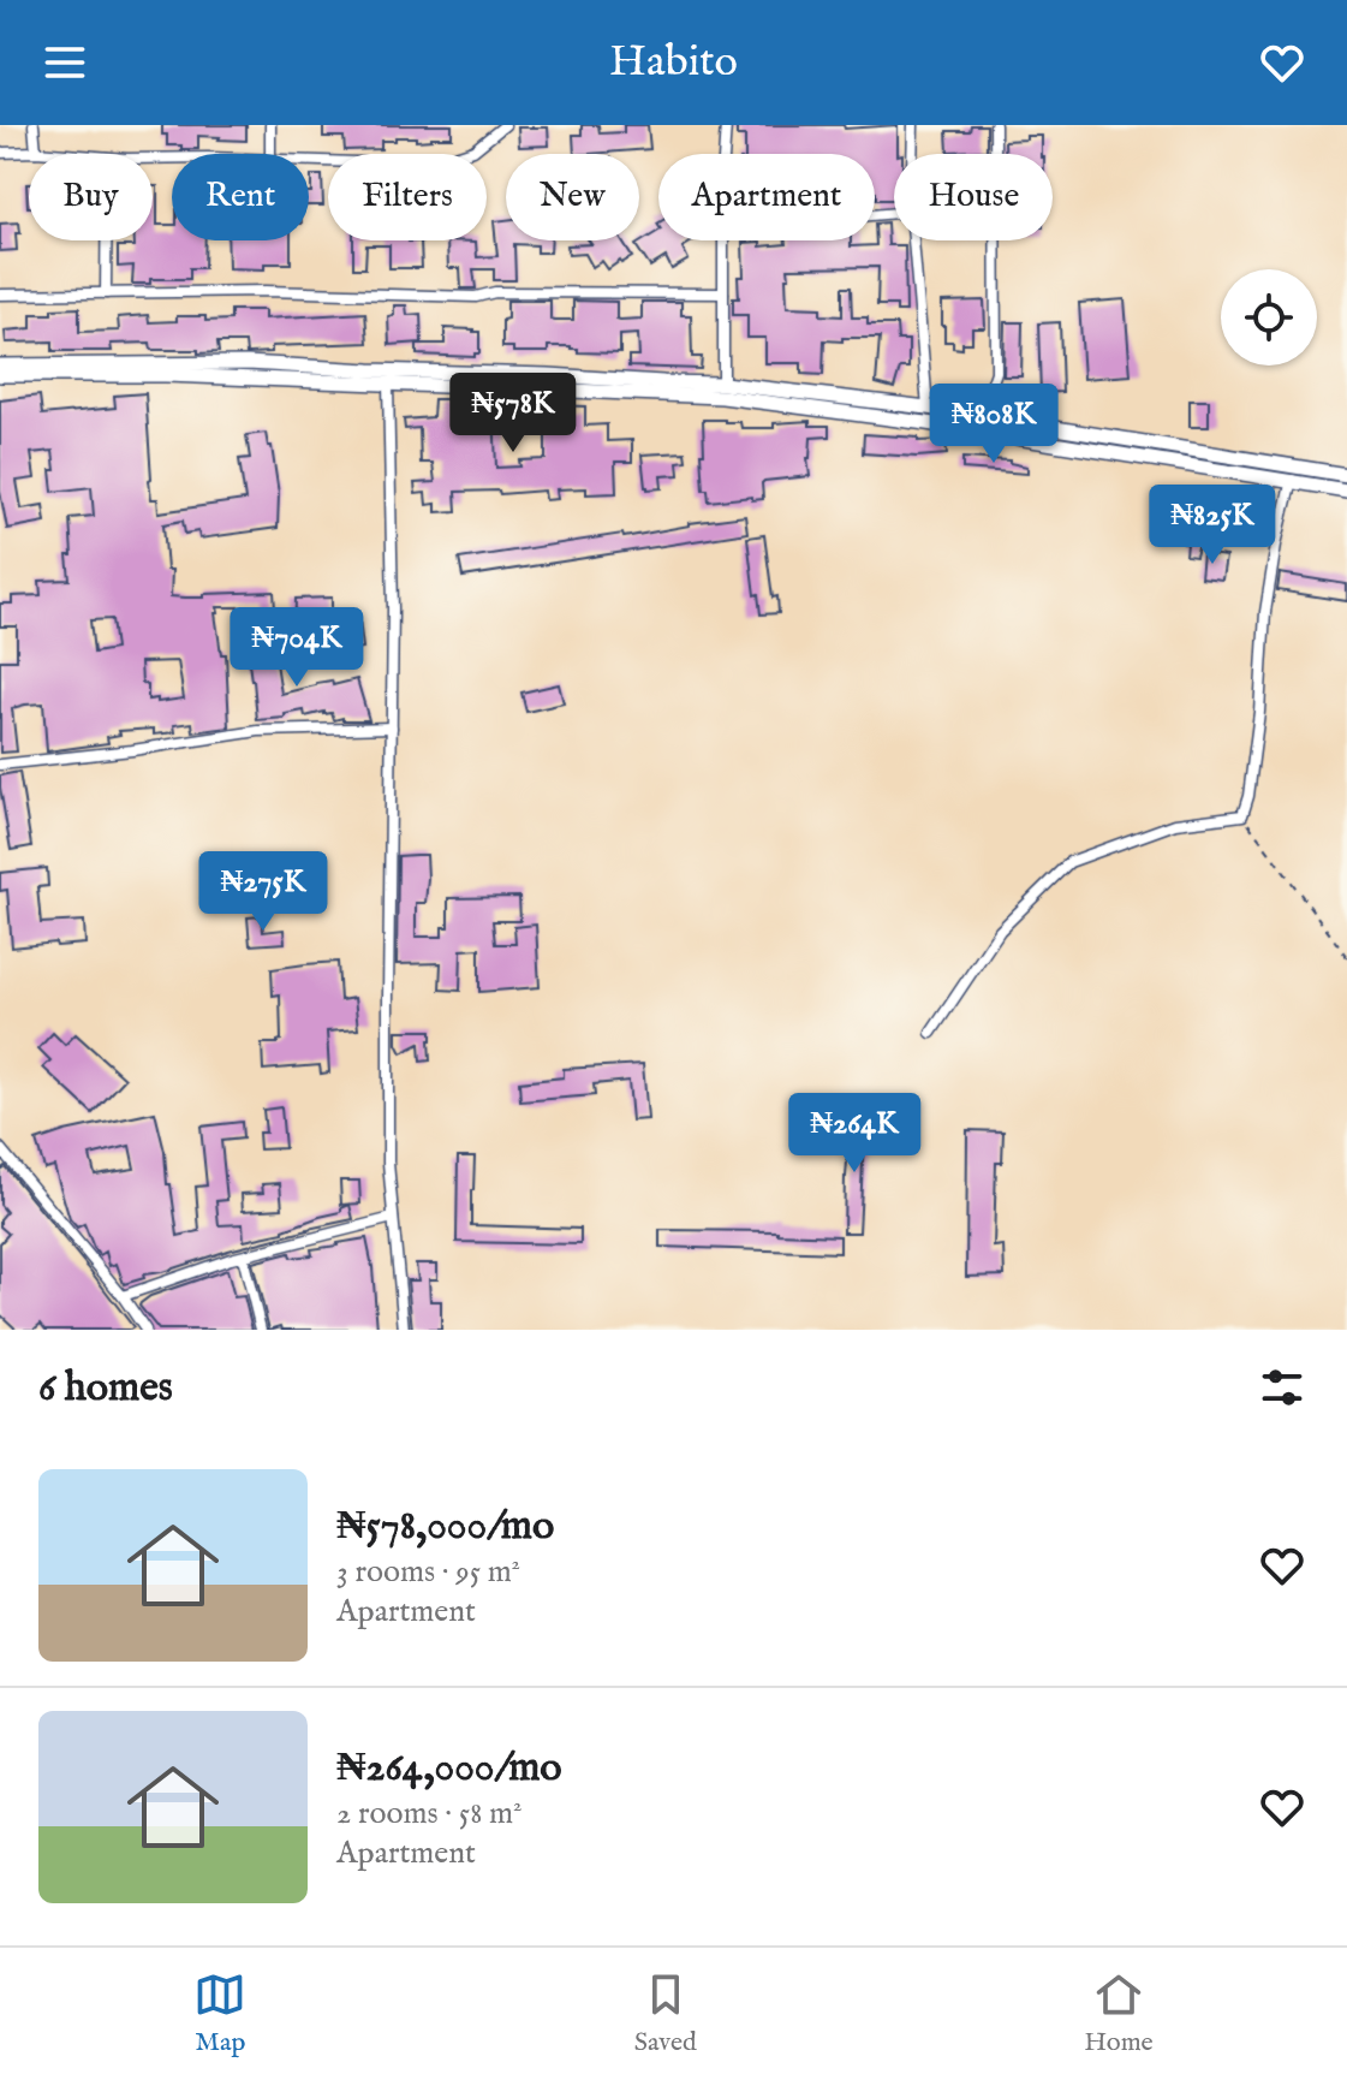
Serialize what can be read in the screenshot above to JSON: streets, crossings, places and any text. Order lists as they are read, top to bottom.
{
  "page": {
    "header": "Habito",
    "chip": [
      "Buy",
      "Rent",
      "Filters",
      "New",
      "Apartment",
      "House"
    ],
    "price": [
      "₦578K",
      "₦808K",
      "₦825K",
      "₦704K",
      "₦275K",
      "₦264K"
    ],
    "heading": "6 homes",
    "list": [
      {
        "name": "₦578,000/mo",
        "note": "3 rooms · 95 m² · Apartment"
      },
      {
        "name": "₦264,000/mo",
        "note": "2 rooms · 58 m² · Apartment"
      }
    ],
    "tabs": ["Map", "Saved", "Home"]
  }
}
